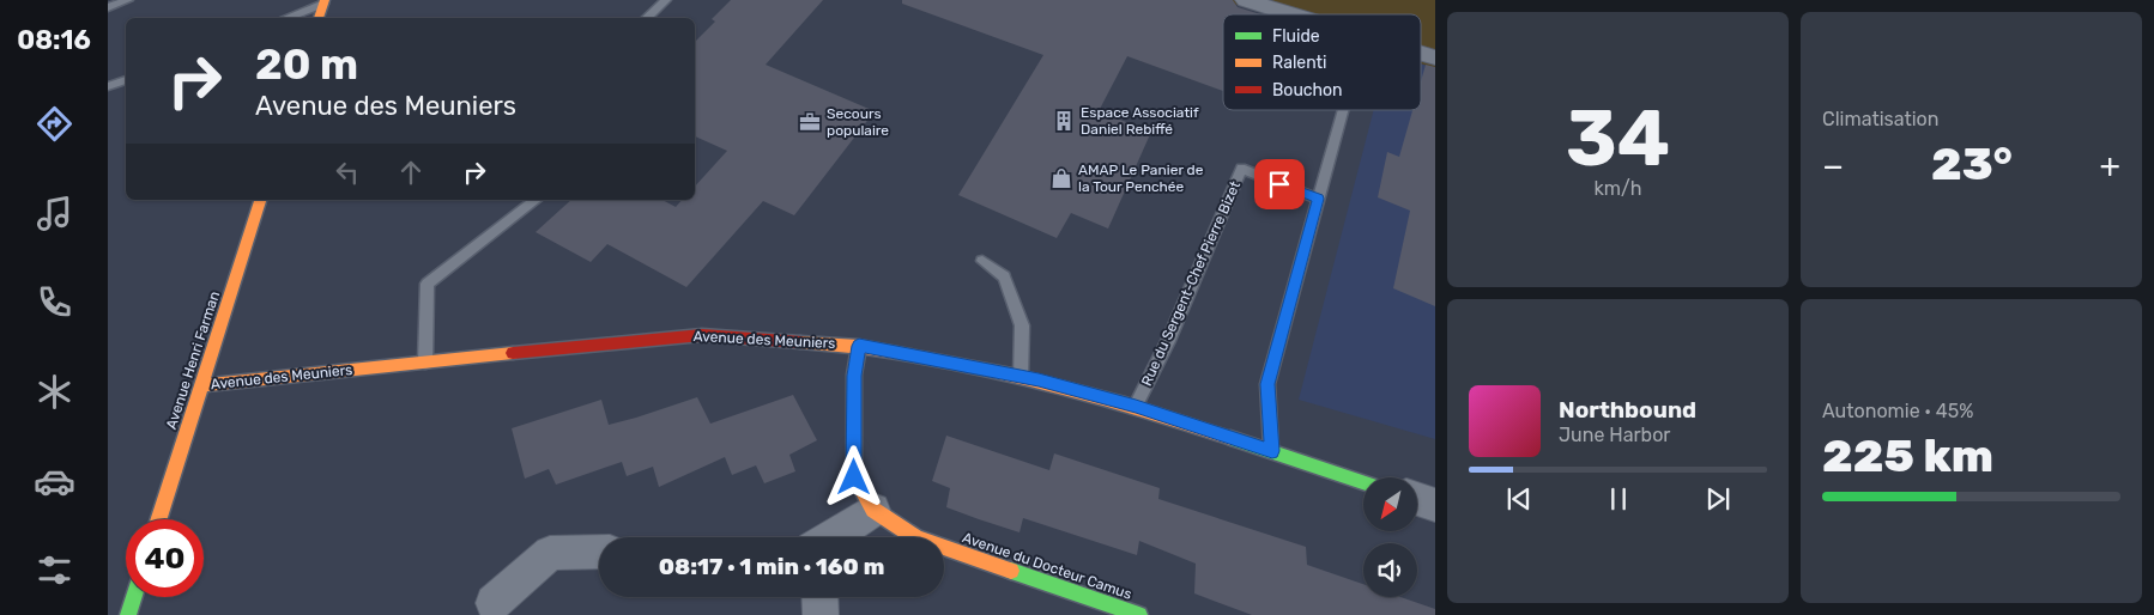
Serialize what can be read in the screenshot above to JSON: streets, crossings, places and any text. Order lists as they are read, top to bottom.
{
  "streets": {
    "street": ["Avenue des Meuniers", "Avenue Henri Farman", "Avenue du Docteur Camus"],
    "lane": ["Rue du Sergent-Chef Pierre Bizet"]
  },
  "crossings": [
    ["Rue du Sergent-Chef Pierre Bizet", "Avenue des Meuniers"],
    ["Avenue des Meuniers", "Avenue Henri Farman"],
    ["Avenue des Meuniers", "Avenue du Docteur Camus"]
  ],
  "places": {
    "building": ["Espace Associatif Daniel Rebiffé"],
    "office": ["Secours populaire"],
    "shop": ["AMAP Le Panier de la Tour Penchée"]
  },
  "legend": ["Fluide", "Ralenti", "Bouchon"],
  "north": "bottom left",
  "page": {
    "tabs": "08:16",
    "tile": [
      ["34", "km/h"],
      "Climatisation",
      ["Autonomie · 45%", "225 km"]
    ],
    "turn": ["20 m", "Avenue des Meuniers"],
    "heat": ["−", "23°", "+"],
    "song": ["Northbound", "June Harbor"],
    "limit": "40",
    "trip": "08:17 · 1 min · 160 m"
  }
}
